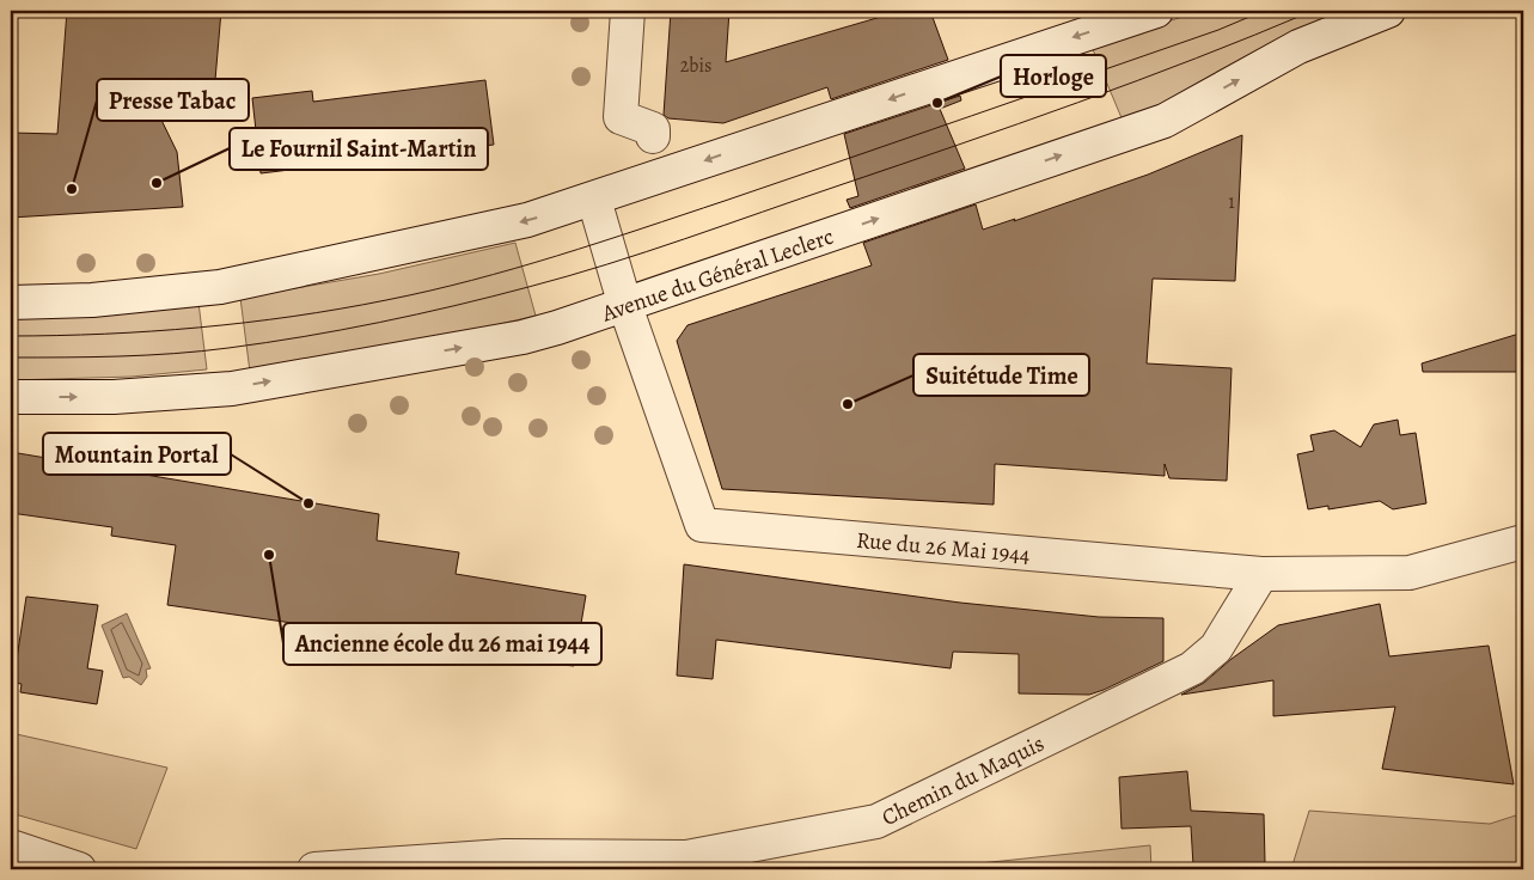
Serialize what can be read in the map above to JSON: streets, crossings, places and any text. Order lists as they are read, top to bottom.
{
  "streets": {
    "main road": ["Avenue du Général Leclerc", "Rue du 26 Mai 1944", "Chemin du Maquis"]
  },
  "crossings": [
    ["Avenue du Général Leclerc", "Rue du 26 Mai 1944"],
    ["Rue du 26 Mai 1944", "Chemin du Maquis"]
  ],
  "places": [
    "Horloge",
    "Le Fournil Saint-Martin",
    "Presse Tabac",
    "Suitétude Time",
    "Mountain Portal",
    "Ancienne école du 26 mai 1944"
  ],
  "house_numbers": ["2bis", "1"]
}
